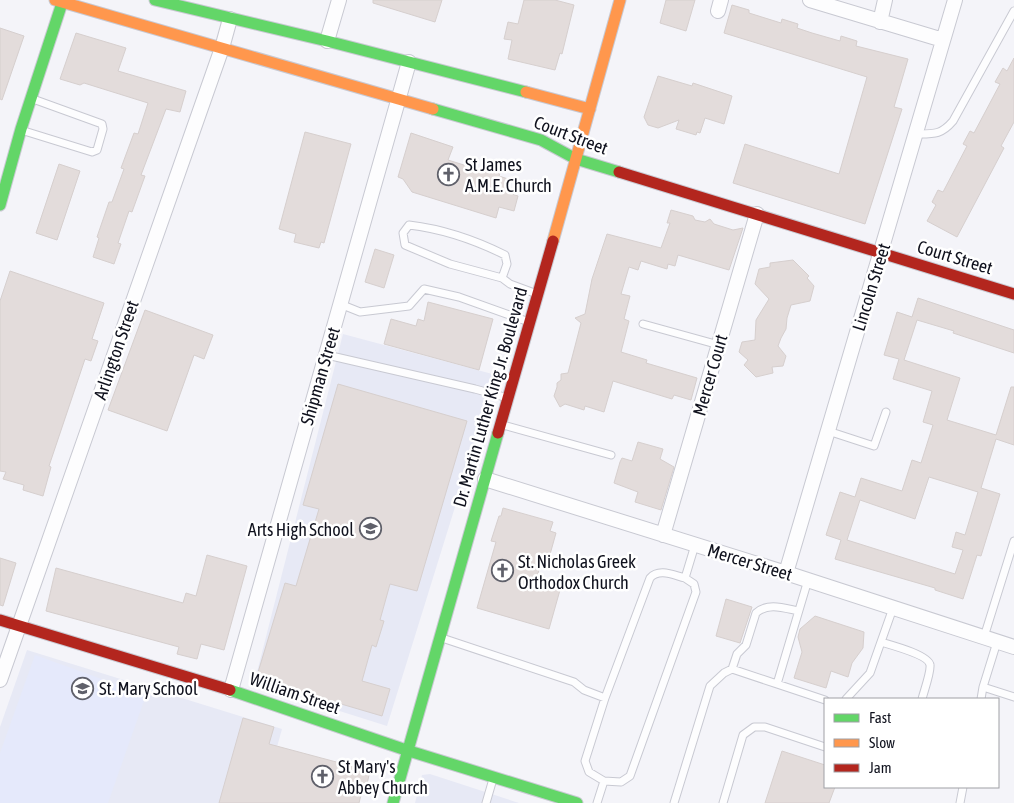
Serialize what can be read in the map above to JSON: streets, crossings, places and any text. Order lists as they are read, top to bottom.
{
  "streets": {
    "street": [
      "Court Street",
      "Lincoln Street",
      "Arlington Street",
      "Mercer Court",
      "Shipman Street",
      "Dr. Martin Luther King Jr. Boulevard",
      "Mercer Street",
      "William Street"
    ]
  },
  "crossings": [
    ["Court Street", "Lincoln Street"],
    ["Court Street", "Arlington Street"],
    ["Court Street", "Mercer Court"],
    ["Court Street", "Shipman Street"],
    ["Court Street", "Dr. Martin Luther King Jr. Boulevard"],
    ["Lincoln Street", "Mercer Street"],
    ["Arlington Street", "William Street"],
    ["Mercer Court", "Mercer Street"],
    ["Shipman Street", "William Street"],
    ["Dr. Martin Luther King Jr. Boulevard", "Mercer Street"],
    ["Dr. Martin Luther King Jr. Boulevard", "William Street"]
  ],
  "places": {
    "church": ["St James A.M.E. Church", "St. Nicholas Greek Orthodox Church", "St Mary's Abbey Church"],
    "school or university": ["Arts High School", "St. Mary School"]
  },
  "legend": ["Fast", "Slow", "Jam"]
}
